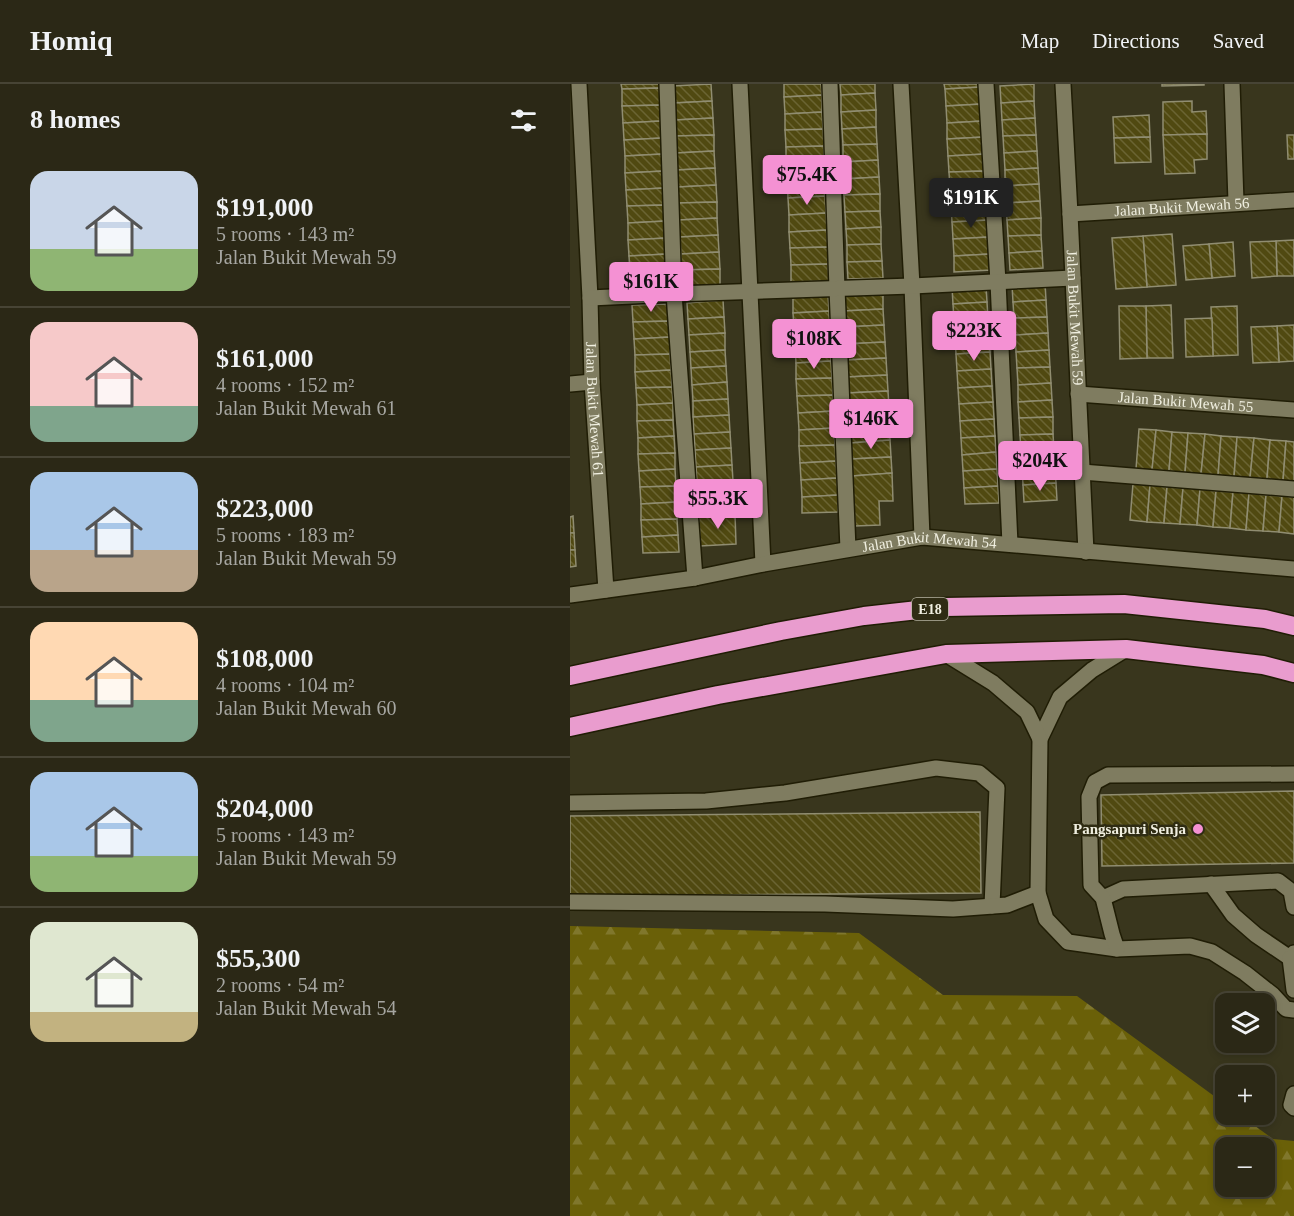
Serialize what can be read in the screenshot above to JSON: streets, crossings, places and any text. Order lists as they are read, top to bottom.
{
  "streets": {
    "highway": ["E18"],
    "street": [
      "Jalan Bukit Mewah 56",
      "Jalan Bukit Mewah 59",
      "Jalan Bukit Mewah 55",
      "Jalan Bukit Mewah 61",
      "Jalan Bukit Mewah 54"
    ]
  },
  "crossings": [
    ["Jalan Bukit Mewah 56", "Jalan Bukit Mewah 59"],
    ["Jalan Bukit Mewah 59", "Jalan Bukit Mewah 55"],
    ["Jalan Bukit Mewah 59", "Jalan Bukit Mewah 54"],
    ["Jalan Bukit Mewah 61", "Jalan Bukit Mewah 54"]
  ],
  "places": ["Pangsapuri Senja"],
  "page": {
    "header": "Homiq",
    "nav": ["Map", "Directions", "Saved"],
    "heading": "8 homes",
    "price": [
      "$75.4K",
      "$191K",
      "$161K",
      "$223K",
      "$108K",
      "$146K",
      "$204K",
      "$55.3K"
    ],
    "list": [
      {
        "name": "$191,000",
        "note": "5 rooms · 143 m² · Jalan Bukit Mewah 59"
      },
      {
        "name": "$161,000",
        "note": "4 rooms · 152 m² · Jalan Bukit Mewah 61"
      },
      {
        "name": "$223,000",
        "note": "5 rooms · 183 m² · Jalan Bukit Mewah 59"
      },
      {
        "name": "$108,000",
        "note": "4 rooms · 104 m² · Jalan Bukit Mewah 60"
      },
      {
        "name": "$204,000",
        "note": "5 rooms · 143 m² · Jalan Bukit Mewah 59"
      },
      {
        "name": "$55,300",
        "note": "2 rooms · 54 m² · Jalan Bukit Mewah 54"
      }
    ],
    "map_buttons": ["+", "−"]
  }
}
